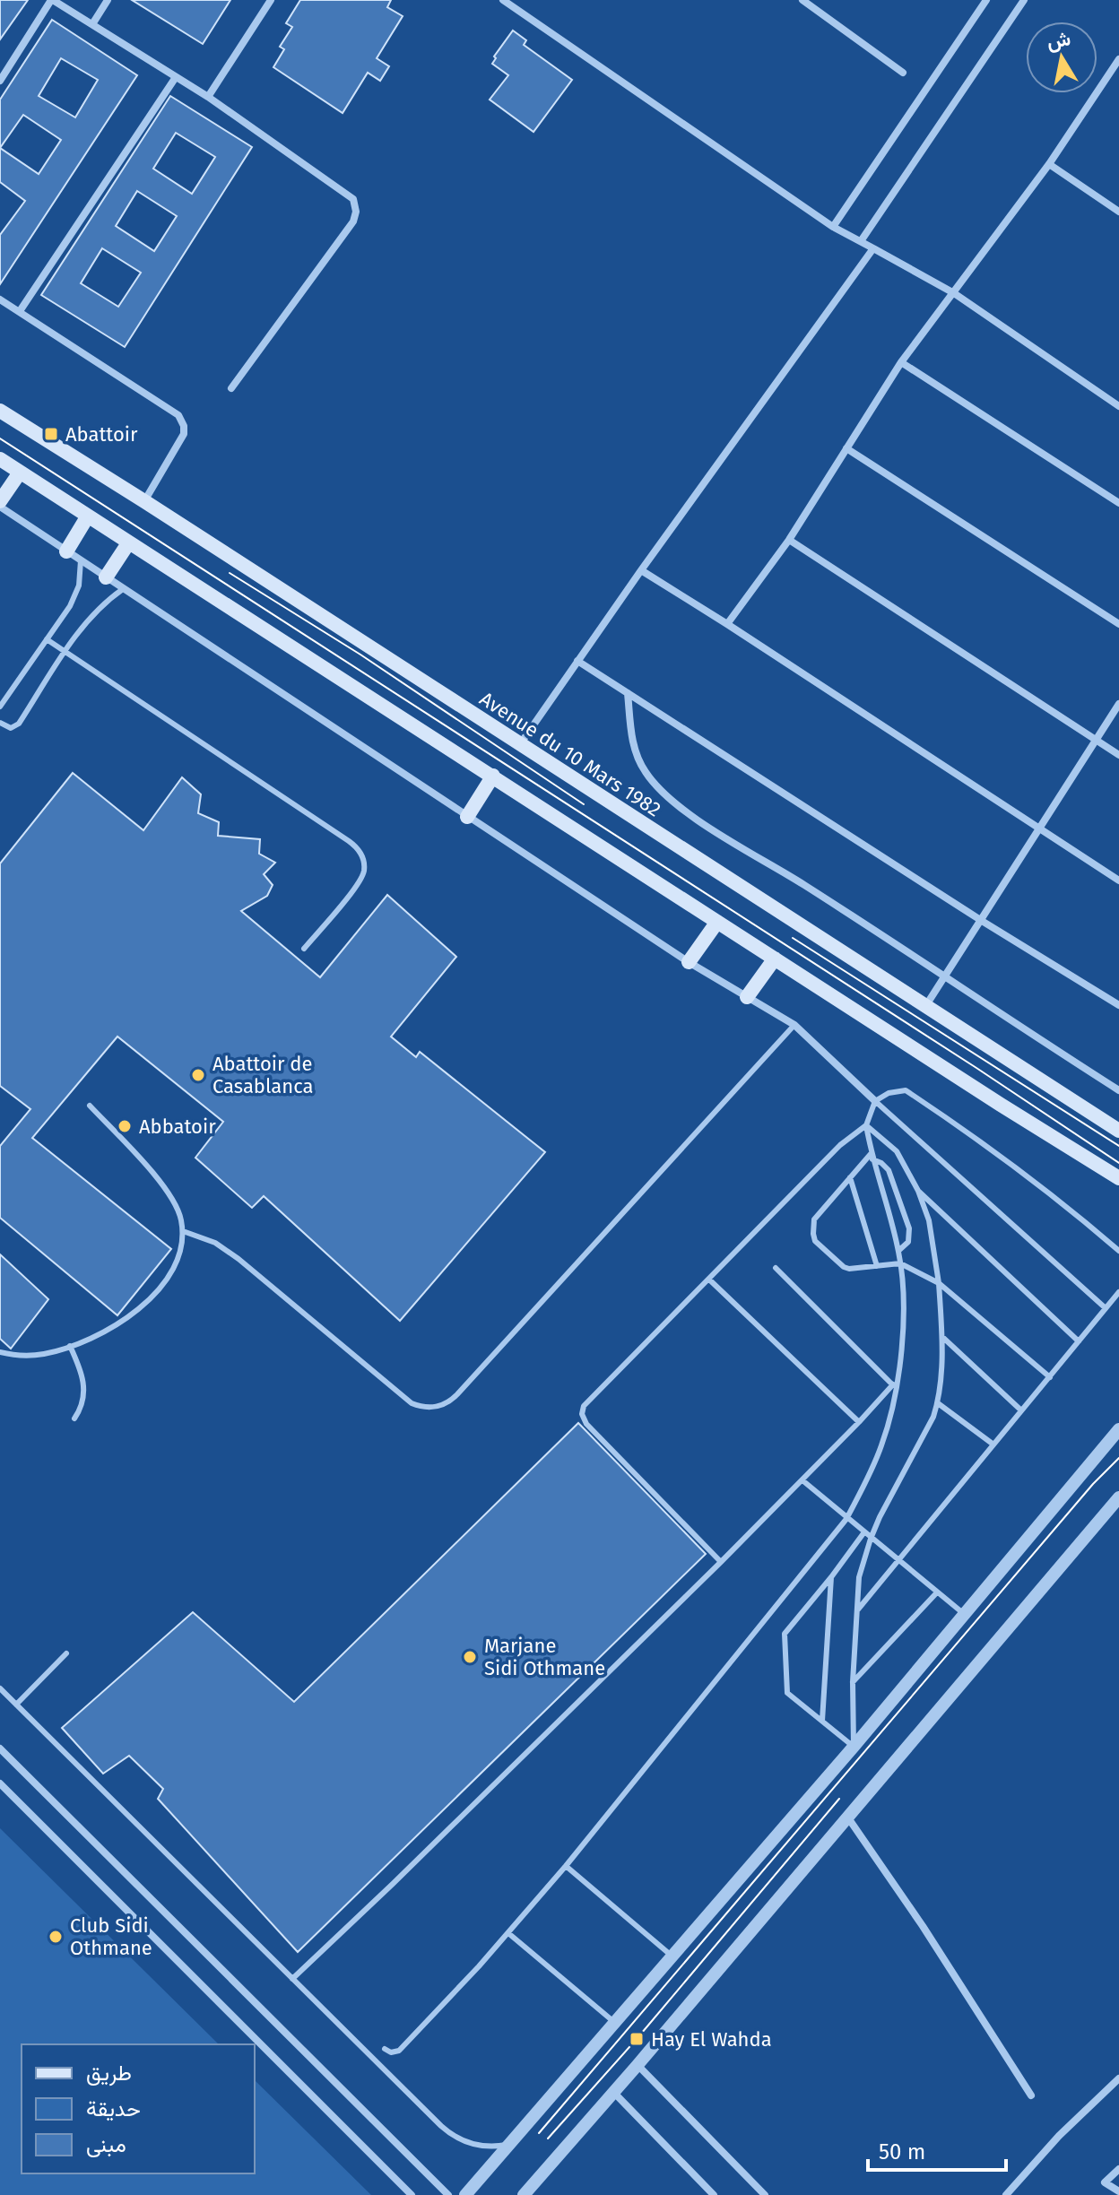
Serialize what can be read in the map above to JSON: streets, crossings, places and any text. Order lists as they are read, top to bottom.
{
  "streets": {
    "main road": ["Avenue du 10 Mars 1982"]
  },
  "places": {
    "transit": ["Abattoir", "Hay El Wahda"],
    "other": [
      "Abattoir de Casablanca",
      "Abbatoir",
      "Marjane Sidi Othmane",
      "Club Sidi Othmane"
    ]
  },
  "legend": ["طريق", "حديقة", "مبنى"],
  "scale_bar": "50 m",
  "north": "top"
}
